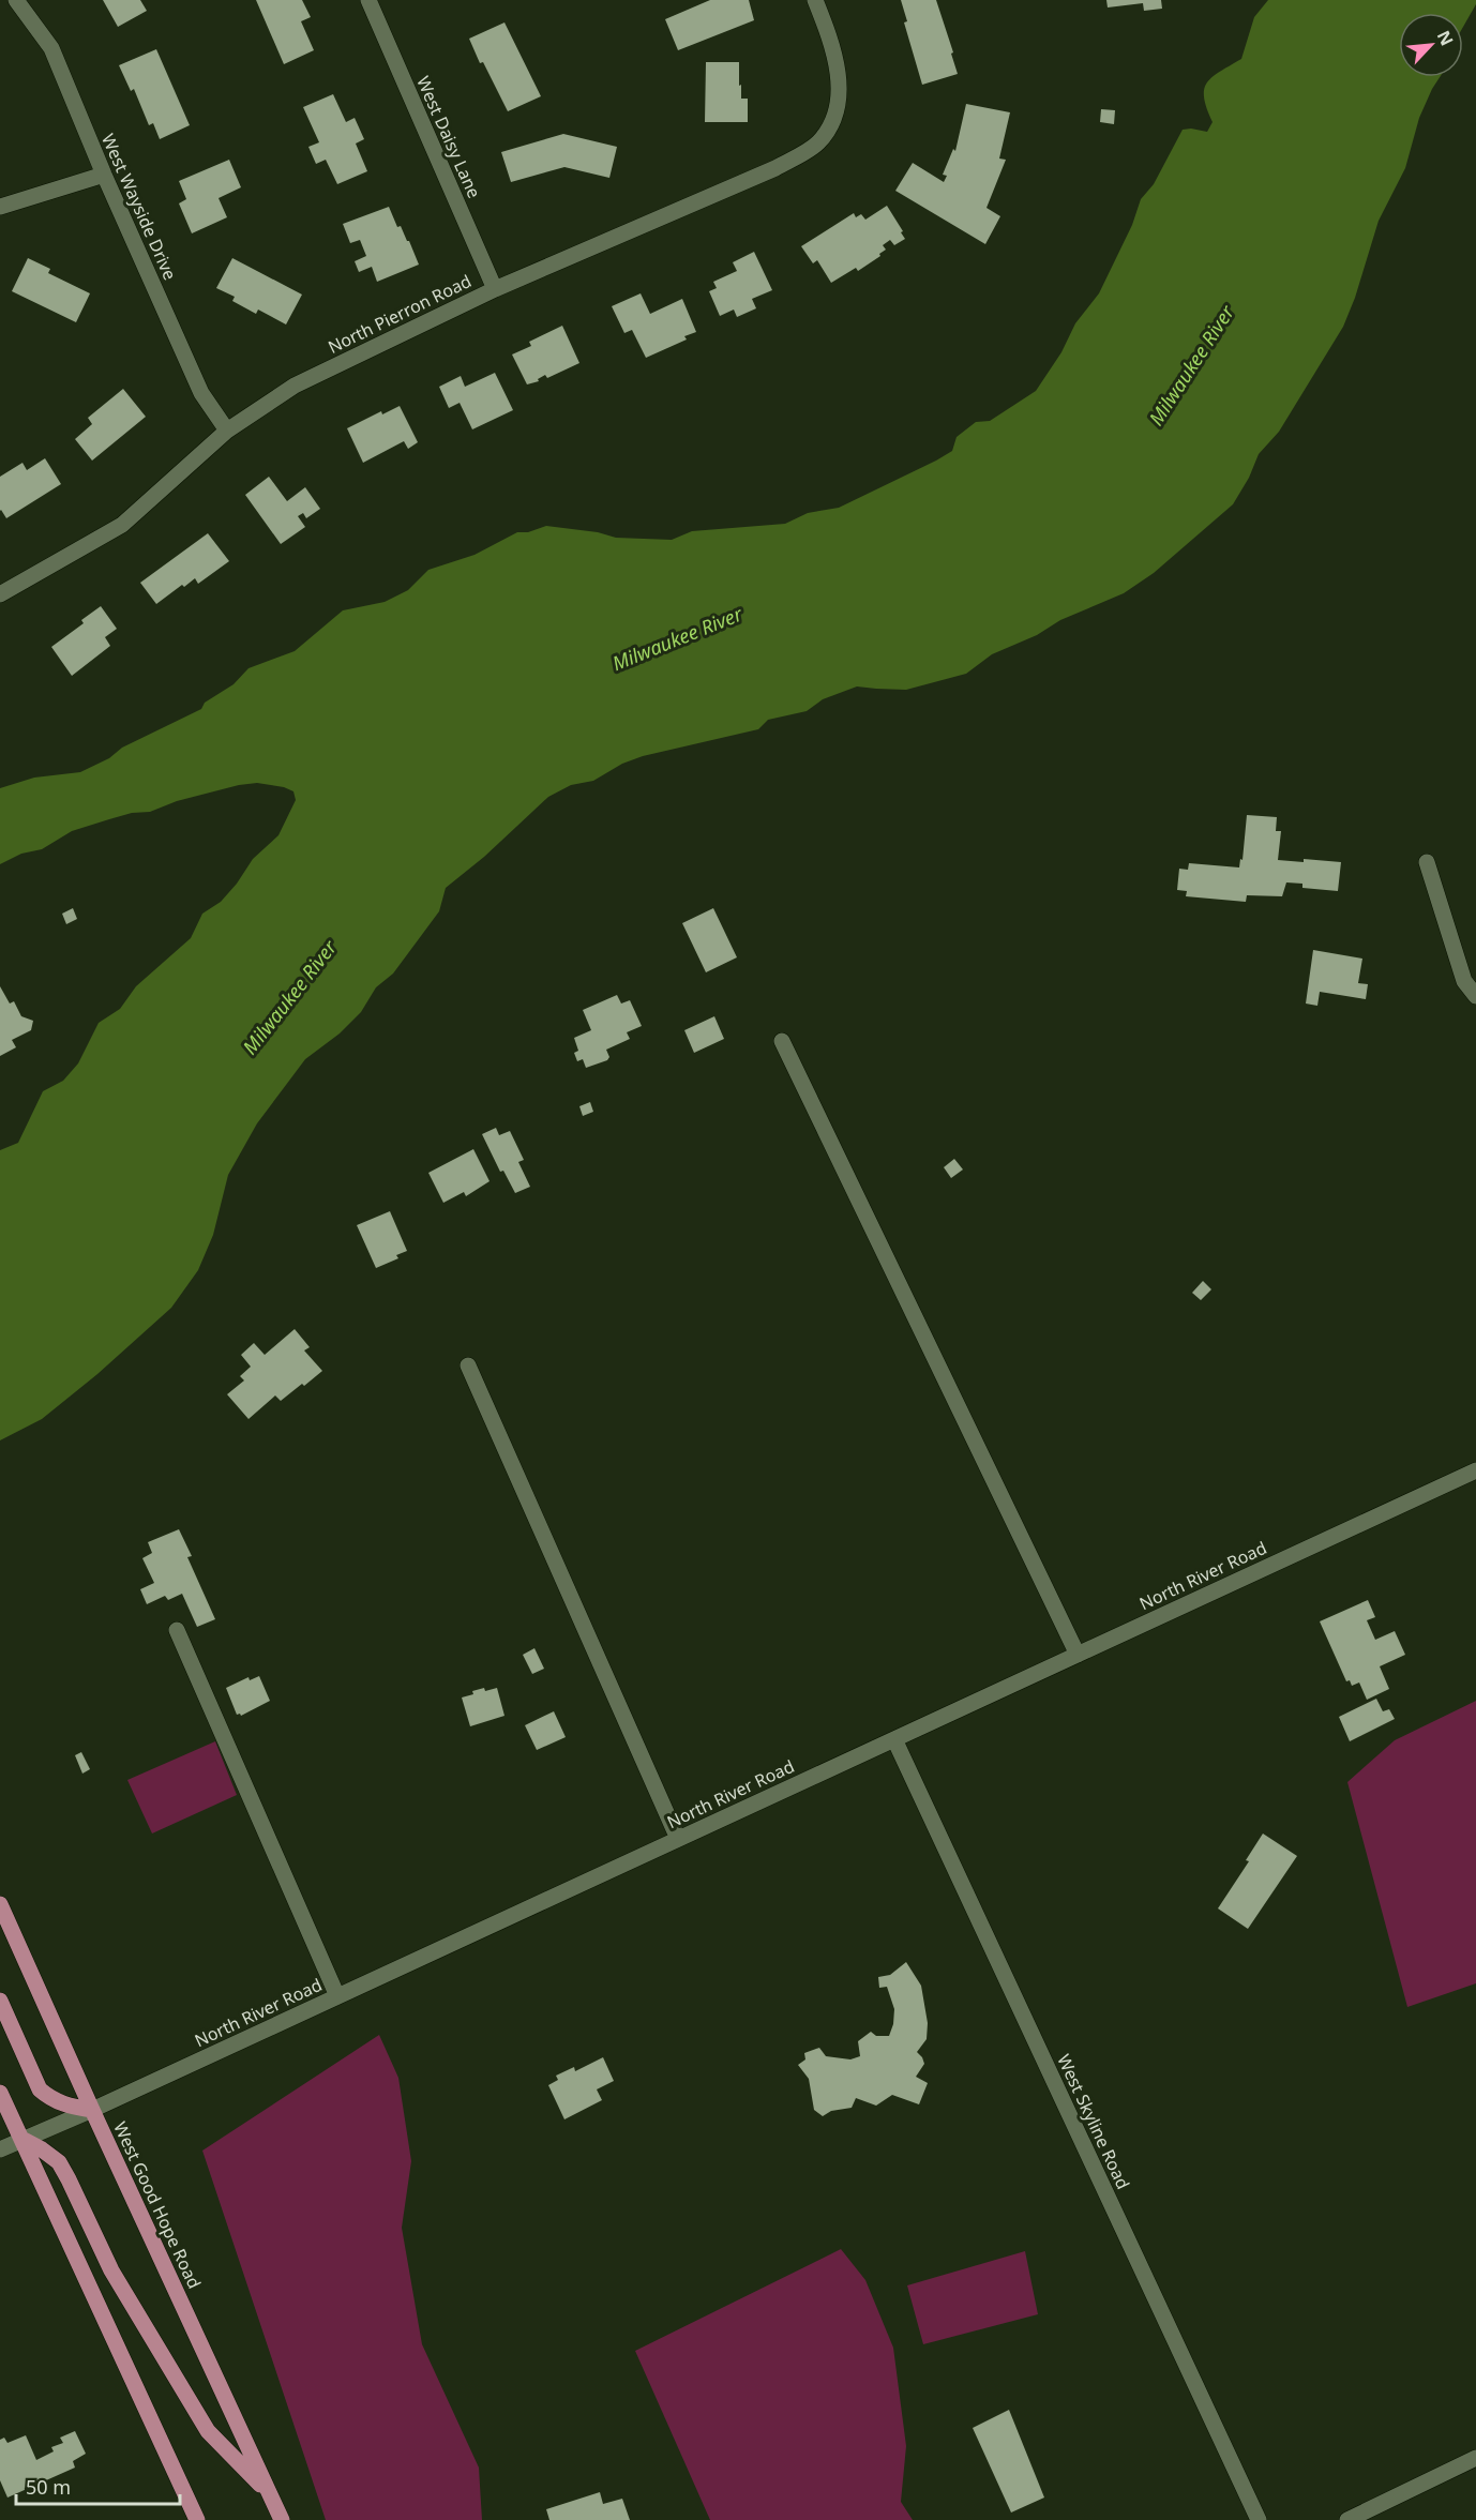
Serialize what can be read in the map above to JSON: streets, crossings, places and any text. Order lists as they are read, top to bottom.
{
  "streets": {
    "main road": ["West Good Hope Road"],
    "street": [
      "West Daisy Lane",
      "West Wayside Drive",
      "North Pierron Road",
      "North River Road",
      "West Skyline Road"
    ]
  },
  "crossings": [
    ["West Daisy Lane", "North Pierron Road"],
    ["West Wayside Drive", "North Pierron Road"],
    ["North River Road", "West Skyline Road"],
    ["North River Road", "West Good Hope Road"]
  ],
  "water": ["Milwaukee River"],
  "scale_bar": "50 m",
  "north": "top right"
}
